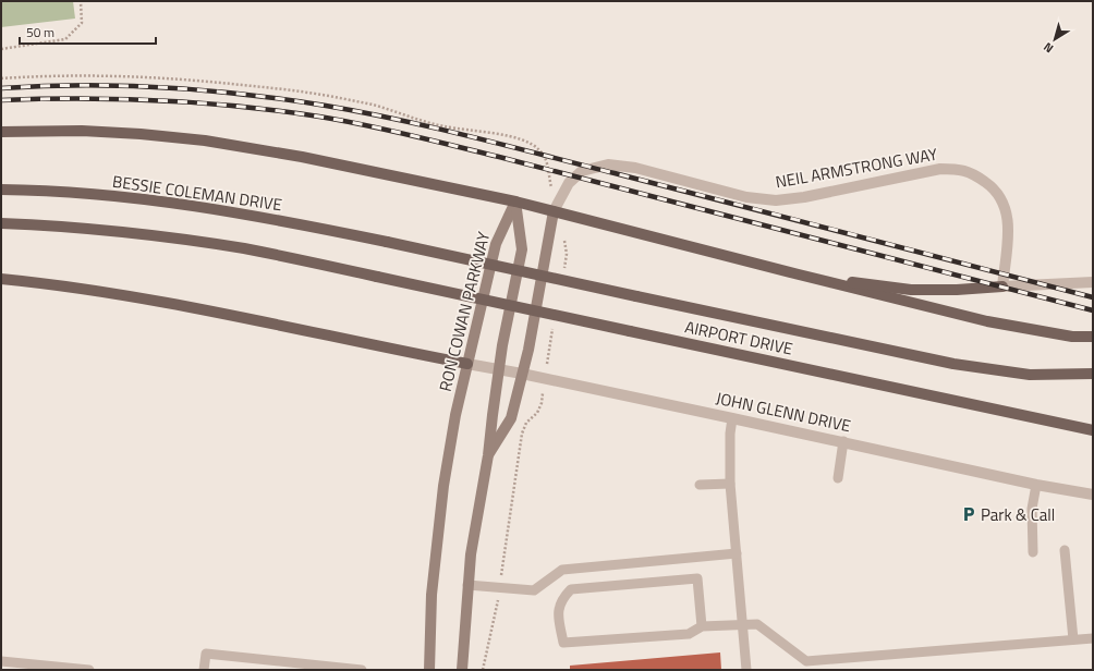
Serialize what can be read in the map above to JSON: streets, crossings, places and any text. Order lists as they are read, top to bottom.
{
  "streets": {
    "main road": ["BESSIE COLEMAN DRIVE", "RON COWAN PARKWAY", "AIRPORT DRIVE"],
    "street": ["NEIL ARMSTRONG WAY", "JOHN GLENN DRIVE"]
  },
  "crossings": [
    ["BESSIE COLEMAN DRIVE", "AIRPORT DRIVE"],
    ["RON COWAN PARKWAY", "JOHN GLENN DRIVE"]
  ],
  "places": {
    "parking": ["Park & Call"]
  },
  "scale_bar": "50 m",
  "north": "bottom left"
}
